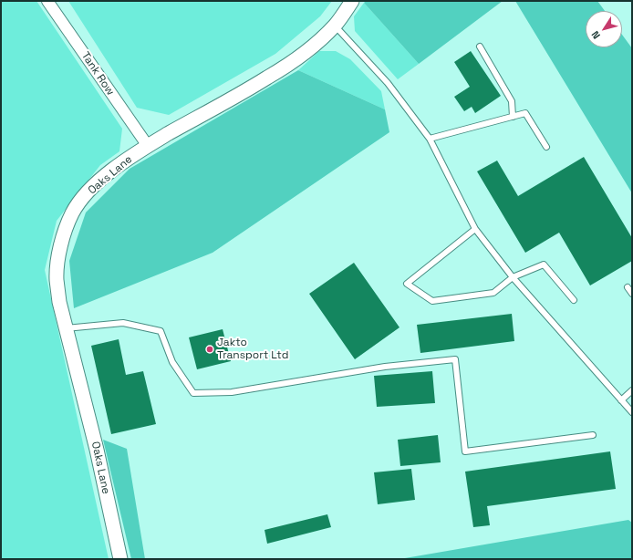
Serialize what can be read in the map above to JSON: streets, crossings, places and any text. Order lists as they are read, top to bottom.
{
  "streets": {
    "street": ["Tank Row", "Oaks Lane"]
  },
  "crossings": [
    ["Tank Row", "Oaks Lane"]
  ],
  "places": ["Jakto Transport Ltd"],
  "north": "bottom left"
}
